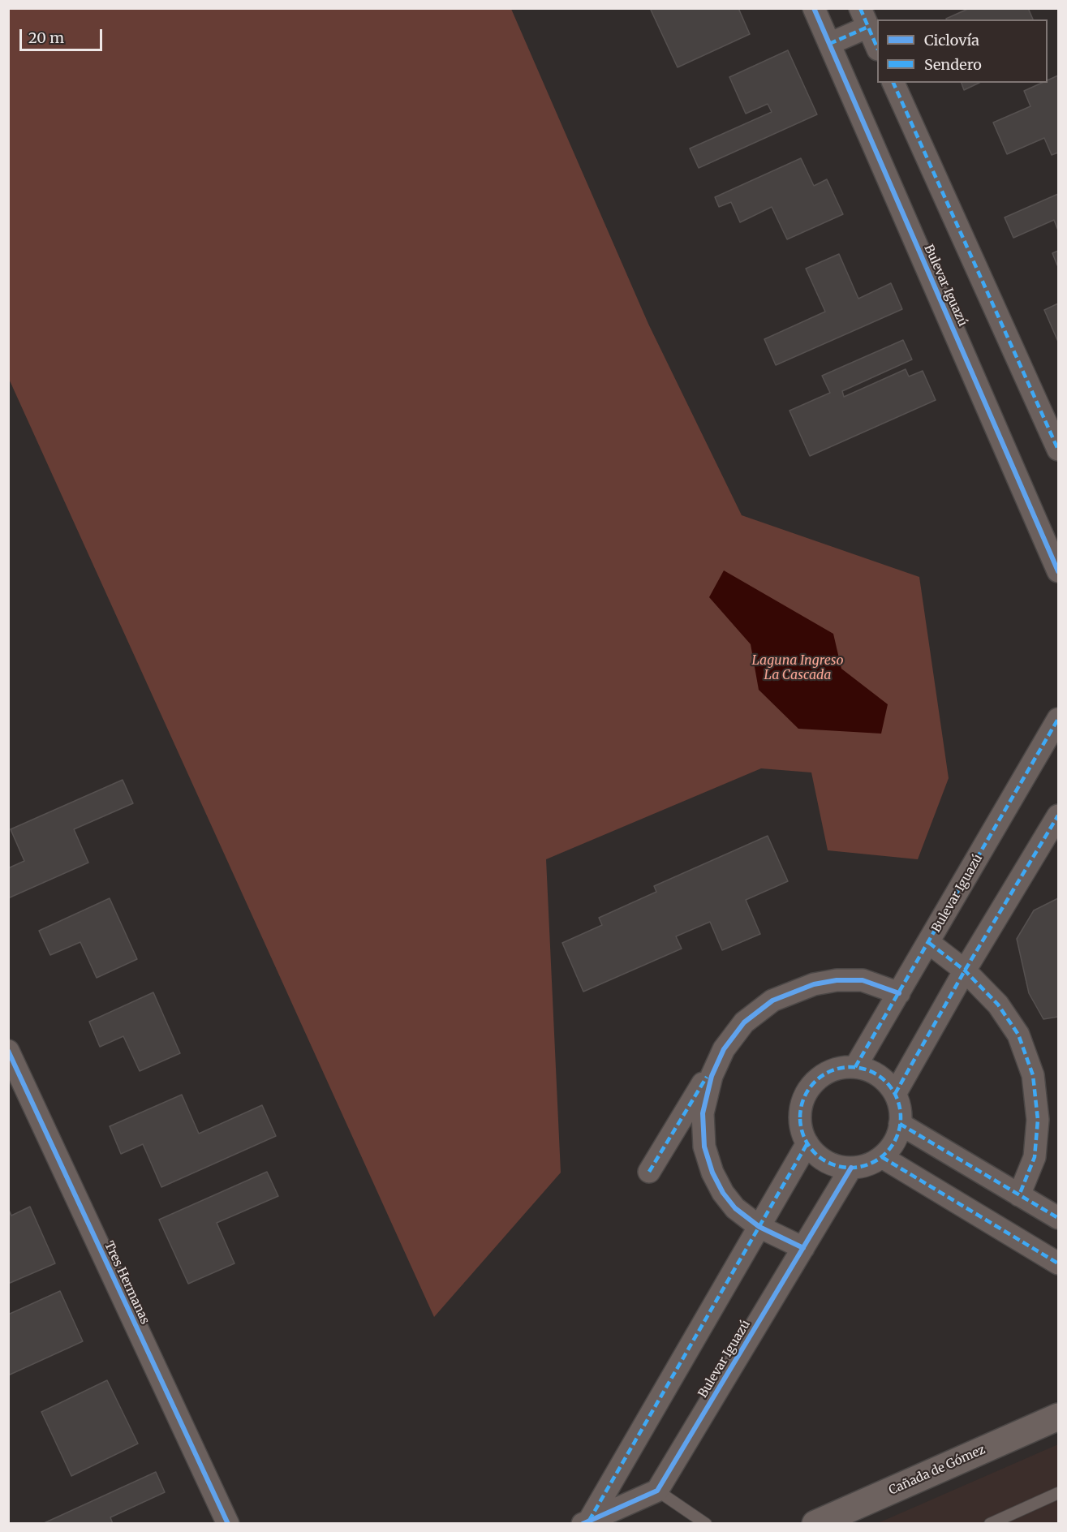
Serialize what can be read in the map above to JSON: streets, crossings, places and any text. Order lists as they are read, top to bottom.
{
  "streets": {
    "main road": ["Cañada de Gómez"],
    "street": ["Bulevar Iguazú", "Tres Hermanas"]
  },
  "water": ["Laguna Ingreso La Cascada"],
  "legend": ["Ciclovía", "Sendero"],
  "scale_bar": "20 m"
}
